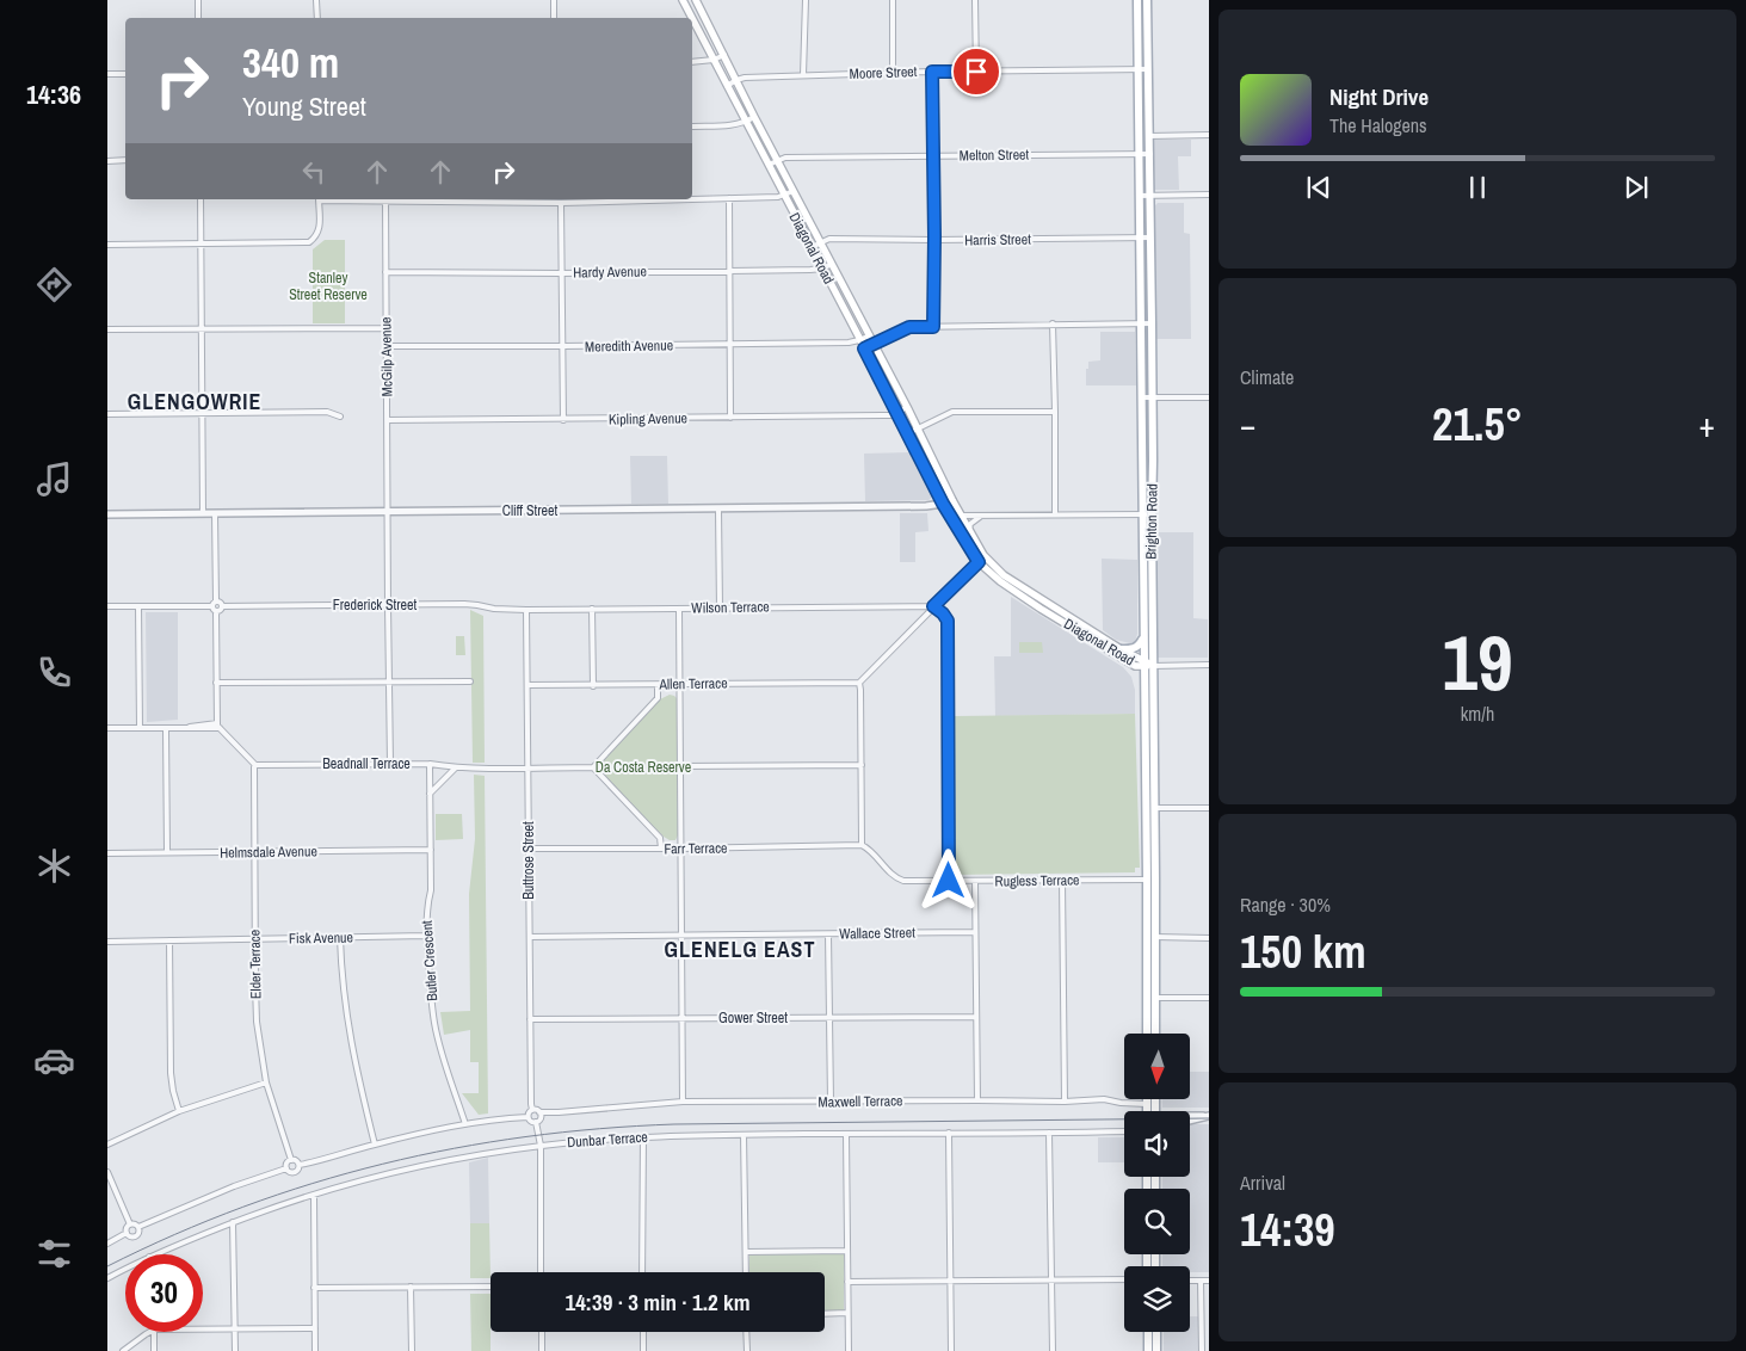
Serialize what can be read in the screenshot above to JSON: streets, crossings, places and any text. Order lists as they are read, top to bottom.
{
  "streets": {
    "main road": ["Diagonal Road", "Brighton Road"],
    "street": [
      "Moore Street",
      "Melton Street",
      "Harris Street",
      "Hardy Avenue",
      "Meredith Avenue",
      "McGilp Avenue",
      "Kipling Avenue",
      "Cliff Street",
      "Frederick Street",
      "Wilson Terrace",
      "Allen Terrace",
      "Beadnall Terrace",
      "Farr Terrace",
      "Helmsdale Avenue",
      "Buttrose Street",
      "Rugless Terrace",
      "Wallace Street",
      "Fisk Avenue",
      "Butler Crescent",
      "Elder Terrace",
      "Gower Street",
      "Maxwell Terrace",
      "Dunbar Terrace"
    ]
  },
  "crossings": [
    ["Moore Street", "Diagonal Road"],
    ["Moore Street", "Brighton Road"],
    ["Melton Street", "Diagonal Road"],
    ["Melton Street", "Brighton Road"],
    ["Harris Street", "Diagonal Road"],
    ["Harris Street", "Brighton Road"],
    ["Diagonal Road", "Hardy Avenue"],
    ["Diagonal Road", "Meredith Avenue"],
    ["Diagonal Road", "Kipling Avenue"],
    ["Diagonal Road", "Cliff Street"],
    ["Diagonal Road", "Brighton Road"],
    ["Hardy Avenue", "McGilp Avenue"],
    ["Meredith Avenue", "McGilp Avenue"],
    ["McGilp Avenue", "Kipling Avenue"],
    ["McGilp Avenue", "Cliff Street"],
    ["McGilp Avenue", "Frederick Street"],
    ["McGilp Avenue", "Beadnall Terrace"],
    ["Brighton Road", "Rugless Terrace"],
    ["Frederick Street", "Wilson Terrace"],
    ["Frederick Street", "Buttrose Street"],
    ["Wilson Terrace", "Buttrose Street"],
    ["Allen Terrace", "Buttrose Street"],
    ["Beadnall Terrace", "Buttrose Street"],
    ["Beadnall Terrace", "Butler Crescent"],
    ["Beadnall Terrace", "Elder Terrace"],
    ["Farr Terrace", "Buttrose Street"],
    ["Farr Terrace", "Rugless Terrace"],
    ["Helmsdale Avenue", "Butler Crescent"],
    ["Helmsdale Avenue", "Elder Terrace"],
    ["Buttrose Street", "Wallace Street"],
    ["Buttrose Street", "Gower Street"],
    ["Fisk Avenue", "Butler Crescent"],
    ["Fisk Avenue", "Elder Terrace"]
  ],
  "districts": ["GLENGOWRIE", "GLENELG EAST"],
  "parks": ["Stanley Street Reserve", "Da Costa Reserve"],
  "north": "bottom",
  "page": {
    "tabs": "14:36",
    "turn": ["340 m", "Young Street"],
    "song": ["Night Drive", "The Halogens"],
    "tile": [
      "Climate",
      ["19", "km/h"],
      ["Range · 30%", "150 km"],
      ["Arrival", "14:39"]
    ],
    "heat": ["−", "21.5°", "+"],
    "limit": "30",
    "trip": "14:39 · 3 min · 1.2 km"
  }
}
